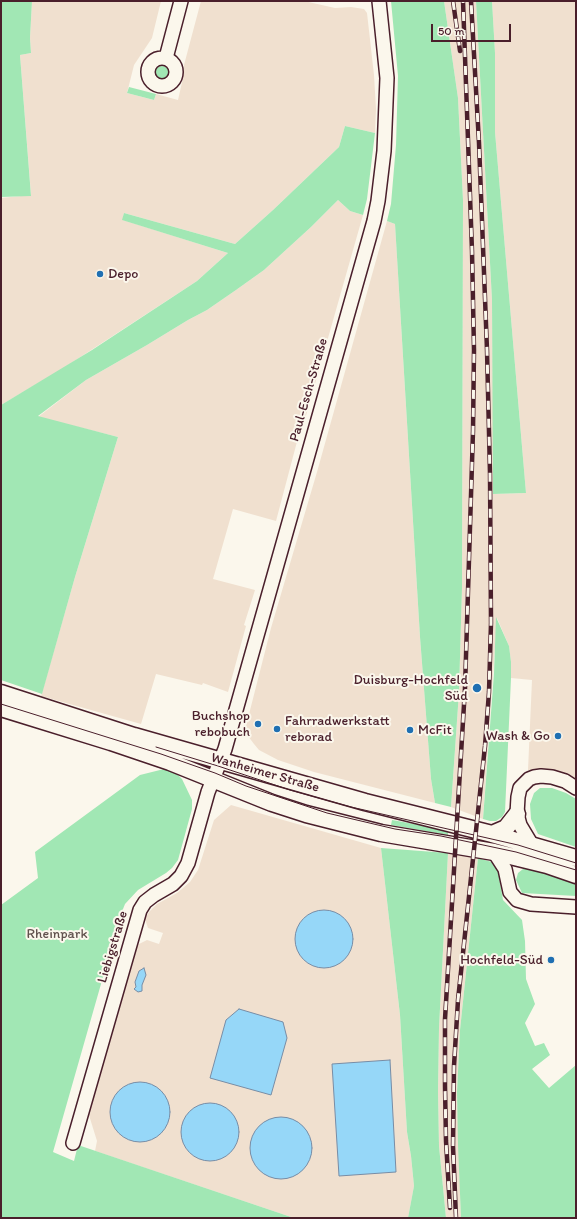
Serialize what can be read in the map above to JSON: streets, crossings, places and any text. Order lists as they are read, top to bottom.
{
  "streets": {
    "street": ["Paul-Esch-Straße", "Wanheimer Straße", "Liebigstraße"]
  },
  "crossings": [
    ["Paul-Esch-Straße", "Wanheimer Straße"],
    ["Paul-Esch-Straße", "Liebigstraße"],
    ["Wanheimer Straße", "Liebigstraße"]
  ],
  "parks": ["Rheinpark"],
  "places": [
    "Depo",
    "Duisburg-Hochfeld Süd",
    "Buchshop rebobuch",
    "Fahrradwerkstatt reborad",
    "McFit",
    "Wash & Go",
    "Hochfeld-Süd"
  ],
  "scale_bar": "50 m"
}
